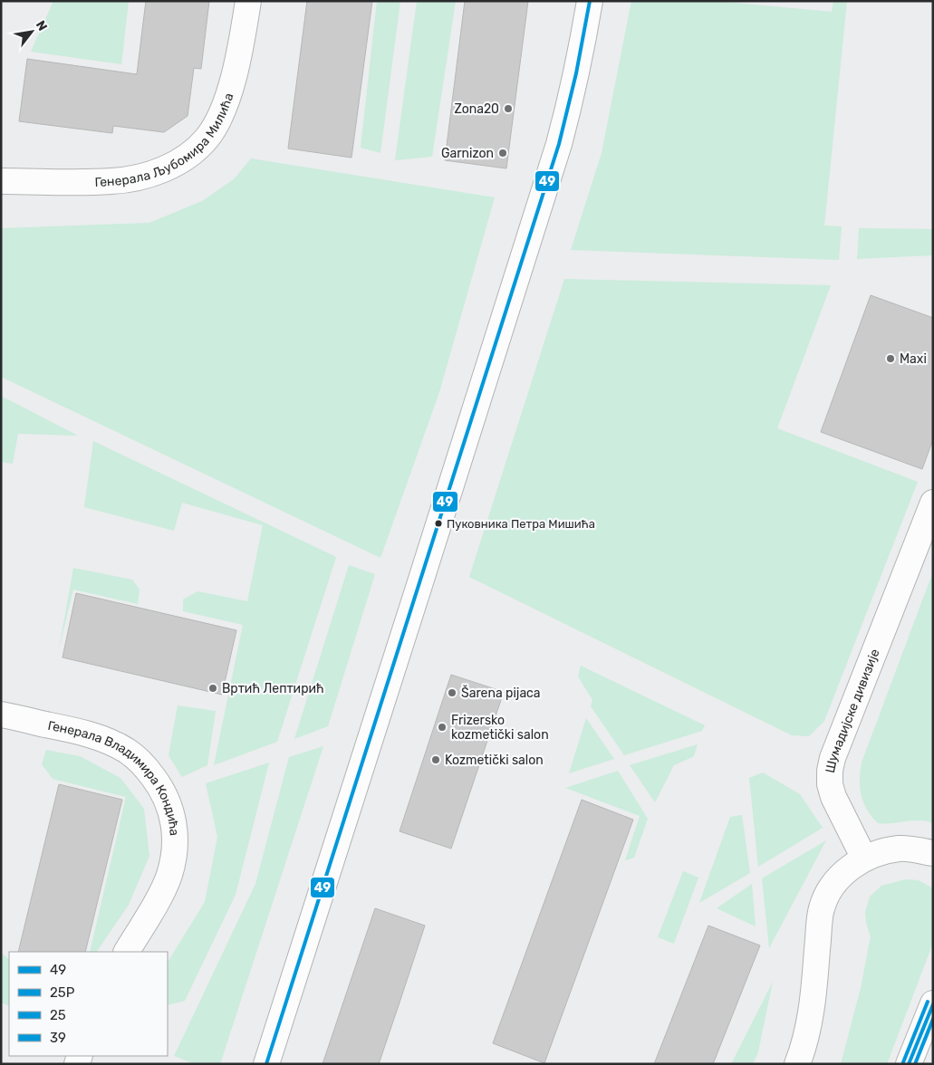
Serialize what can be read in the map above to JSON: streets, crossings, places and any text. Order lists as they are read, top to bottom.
{
  "streets": {
    "street": ["Генерала Љубомира Милића", "Шумадијске дивизије", "Генерала Владимира Кондића"]
  },
  "places": [
    "Zona20",
    "Garnizon",
    "Maxi",
    "Пуковника Петра Мишића",
    "Вртић Лептирић",
    "Šarena pijaca",
    "Frizersko kozmetički salon",
    "Kozmetički salon"
  ],
  "lines": [
    "transit line 49",
    "transit line 39",
    "transit line 25P",
    "transit line 25"
  ],
  "legend": [
    "49",
    "25P",
    "25",
    "39"
  ],
  "north": "top right"
}
